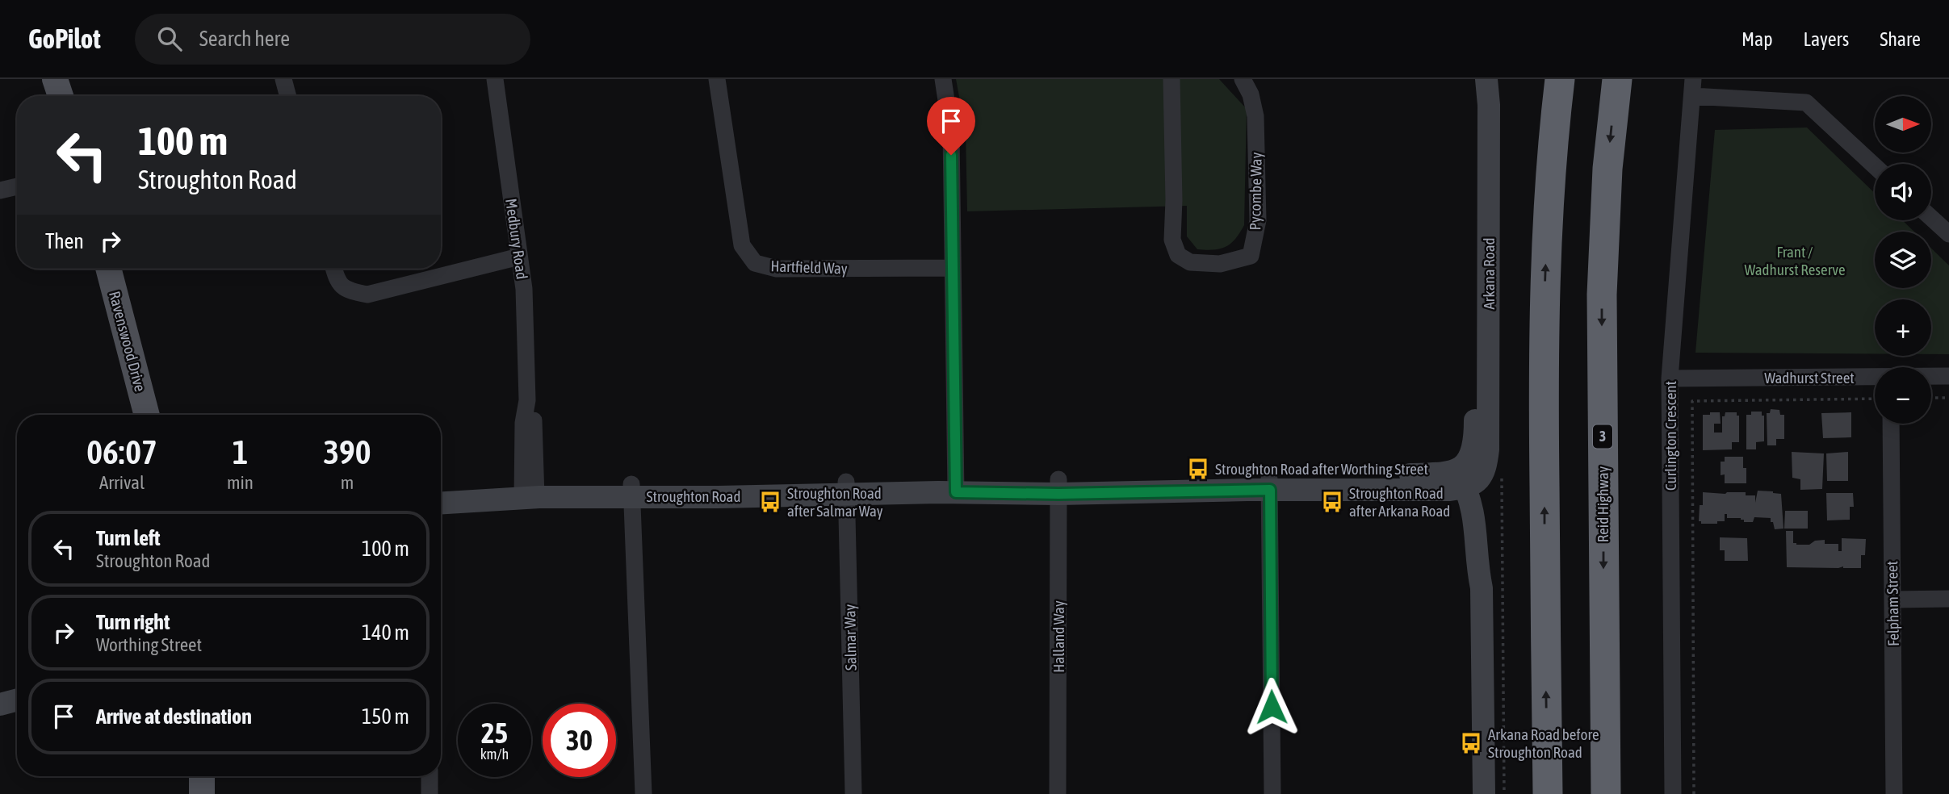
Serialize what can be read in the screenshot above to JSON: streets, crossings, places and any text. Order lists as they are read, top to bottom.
{
  "streets": {
    "highway": ["3", "Reid Highway"],
    "main road": ["Ravenswood Drive"],
    "street": [
      "Pycombe Way",
      "Medbury Road",
      "Hartfield Way",
      "Arkana Road",
      "Wadhurst Street",
      "Curlington Crescent",
      "Stroughton Road",
      "Felpham Street",
      "Halland Way",
      "Salmar Way"
    ]
  },
  "crossings": [
    ["Medbury Road", "Stroughton Road"],
    ["Arkana Road", "Stroughton Road"],
    ["Wadhurst Street", "Curlington Crescent"],
    ["Stroughton Road", "Halland Way"],
    ["Stroughton Road", "Salmar Way"]
  ],
  "parks": ["Frant / Wadhurst Reserve"],
  "places": {
    "bus stop": [
      "Stroughton Road after Worthing Street",
      "Stroughton Road after Salmar Way",
      "Stroughton Road after Arkana Road",
      "Arkana Road before Stroughton Road"
    ]
  },
  "north": "right",
  "page": {
    "header": "GoPilot",
    "search": "Search here",
    "nav": ["Map", "Layers", "Share"],
    "map_buttons": ["+", "−"],
    "turn": ["100 m", "Stroughton Road"],
    "then": "Then",
    "eta": [
      "06:07",
      "Arrival",
      "1",
      "min",
      "390",
      "m"
    ],
    "list": [
      {
        "name": "Turn left",
        "note": "Stroughton Road",
        "value": "100 m"
      },
      {
        "name": "Turn right",
        "note": "Worthing Street",
        "value": "140 m"
      },
      {
        "name": "Arrive at destination",
        "value": "150 m"
      }
    ],
    "speed": "25 km/h",
    "limit": "30"
  }
}
